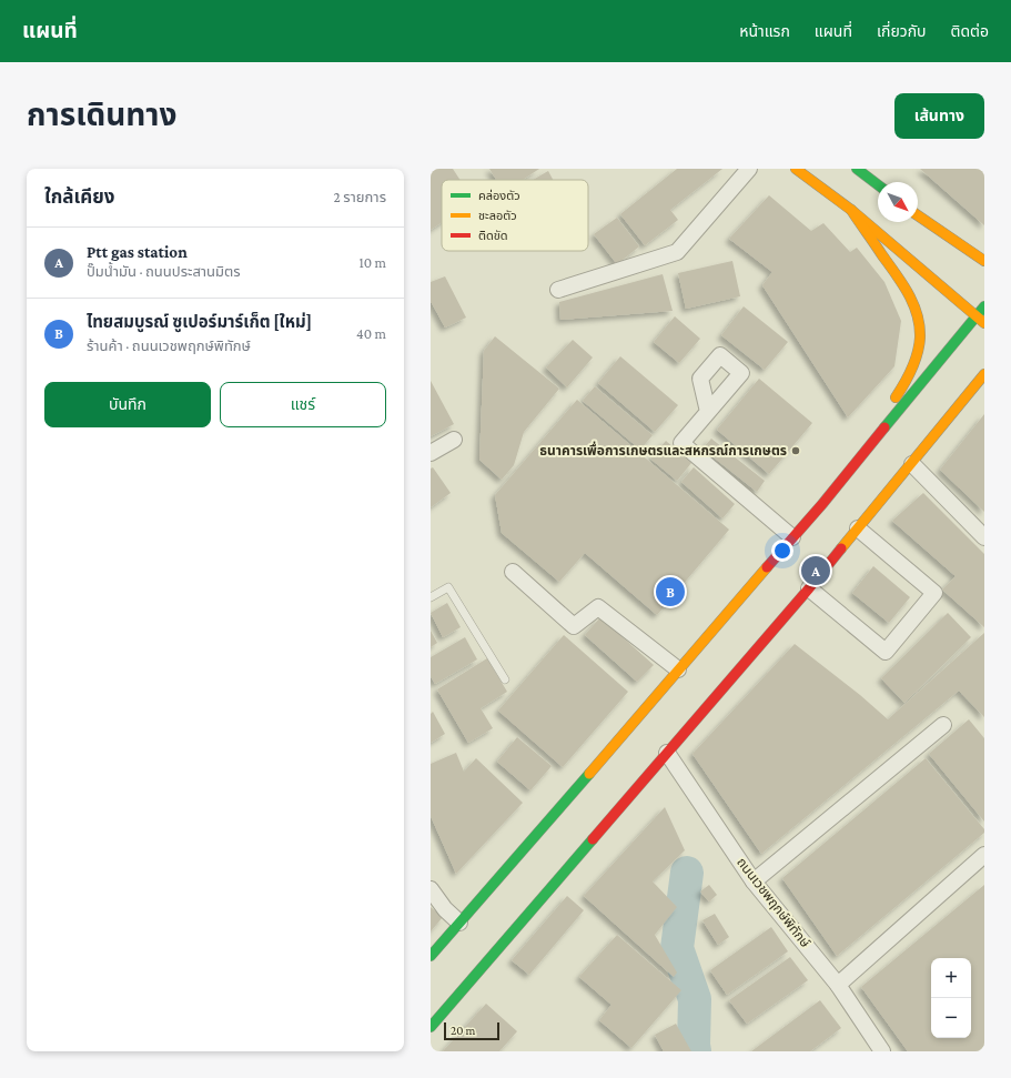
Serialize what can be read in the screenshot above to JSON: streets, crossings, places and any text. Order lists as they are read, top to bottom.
{
  "streets": {
    "street": ["ถนนเวชพฤกษ์พิทักษ์"]
  },
  "places": ["ธนาคารเพื่อการเกษตรและสหกรณ์การเกษตร"],
  "legend": ["คล่องตัว", "ชะลอตัว", "ติดขัด"],
  "scale_bar": "20 m",
  "north": "bottom right",
  "page": {
    "header": "แผนที่",
    "nav": [
      "หน้าแรก",
      "แผนที่",
      "เกี่ยวกับ",
      "ติดต่อ"
    ],
    "title": "การเดินทาง",
    "buttons": [
      "เส้นทาง",
      ["บันทึก", "แชร์"]
    ],
    "heading": ["ใกล้เคียง", "2 รายการ"],
    "list": [
      {
        "mark": "A",
        "name": "Ptt gas station",
        "note": "ปั๊มน้ำมัน · ถนนประสานมิตร",
        "value": "10 m"
      },
      {
        "mark": "B",
        "name": "ไทยสมบูรณ์ ซูเปอร์มาร์เก็ต [ใหม่]",
        "note": "ร้านค้า · ถนนเวชพฤกษ์พิทักษ์",
        "value": "40 m"
      }
    ],
    "pins": ["A", "B"],
    "map_buttons": ["+", "−"],
    "scale": "20 m"
  }
}
